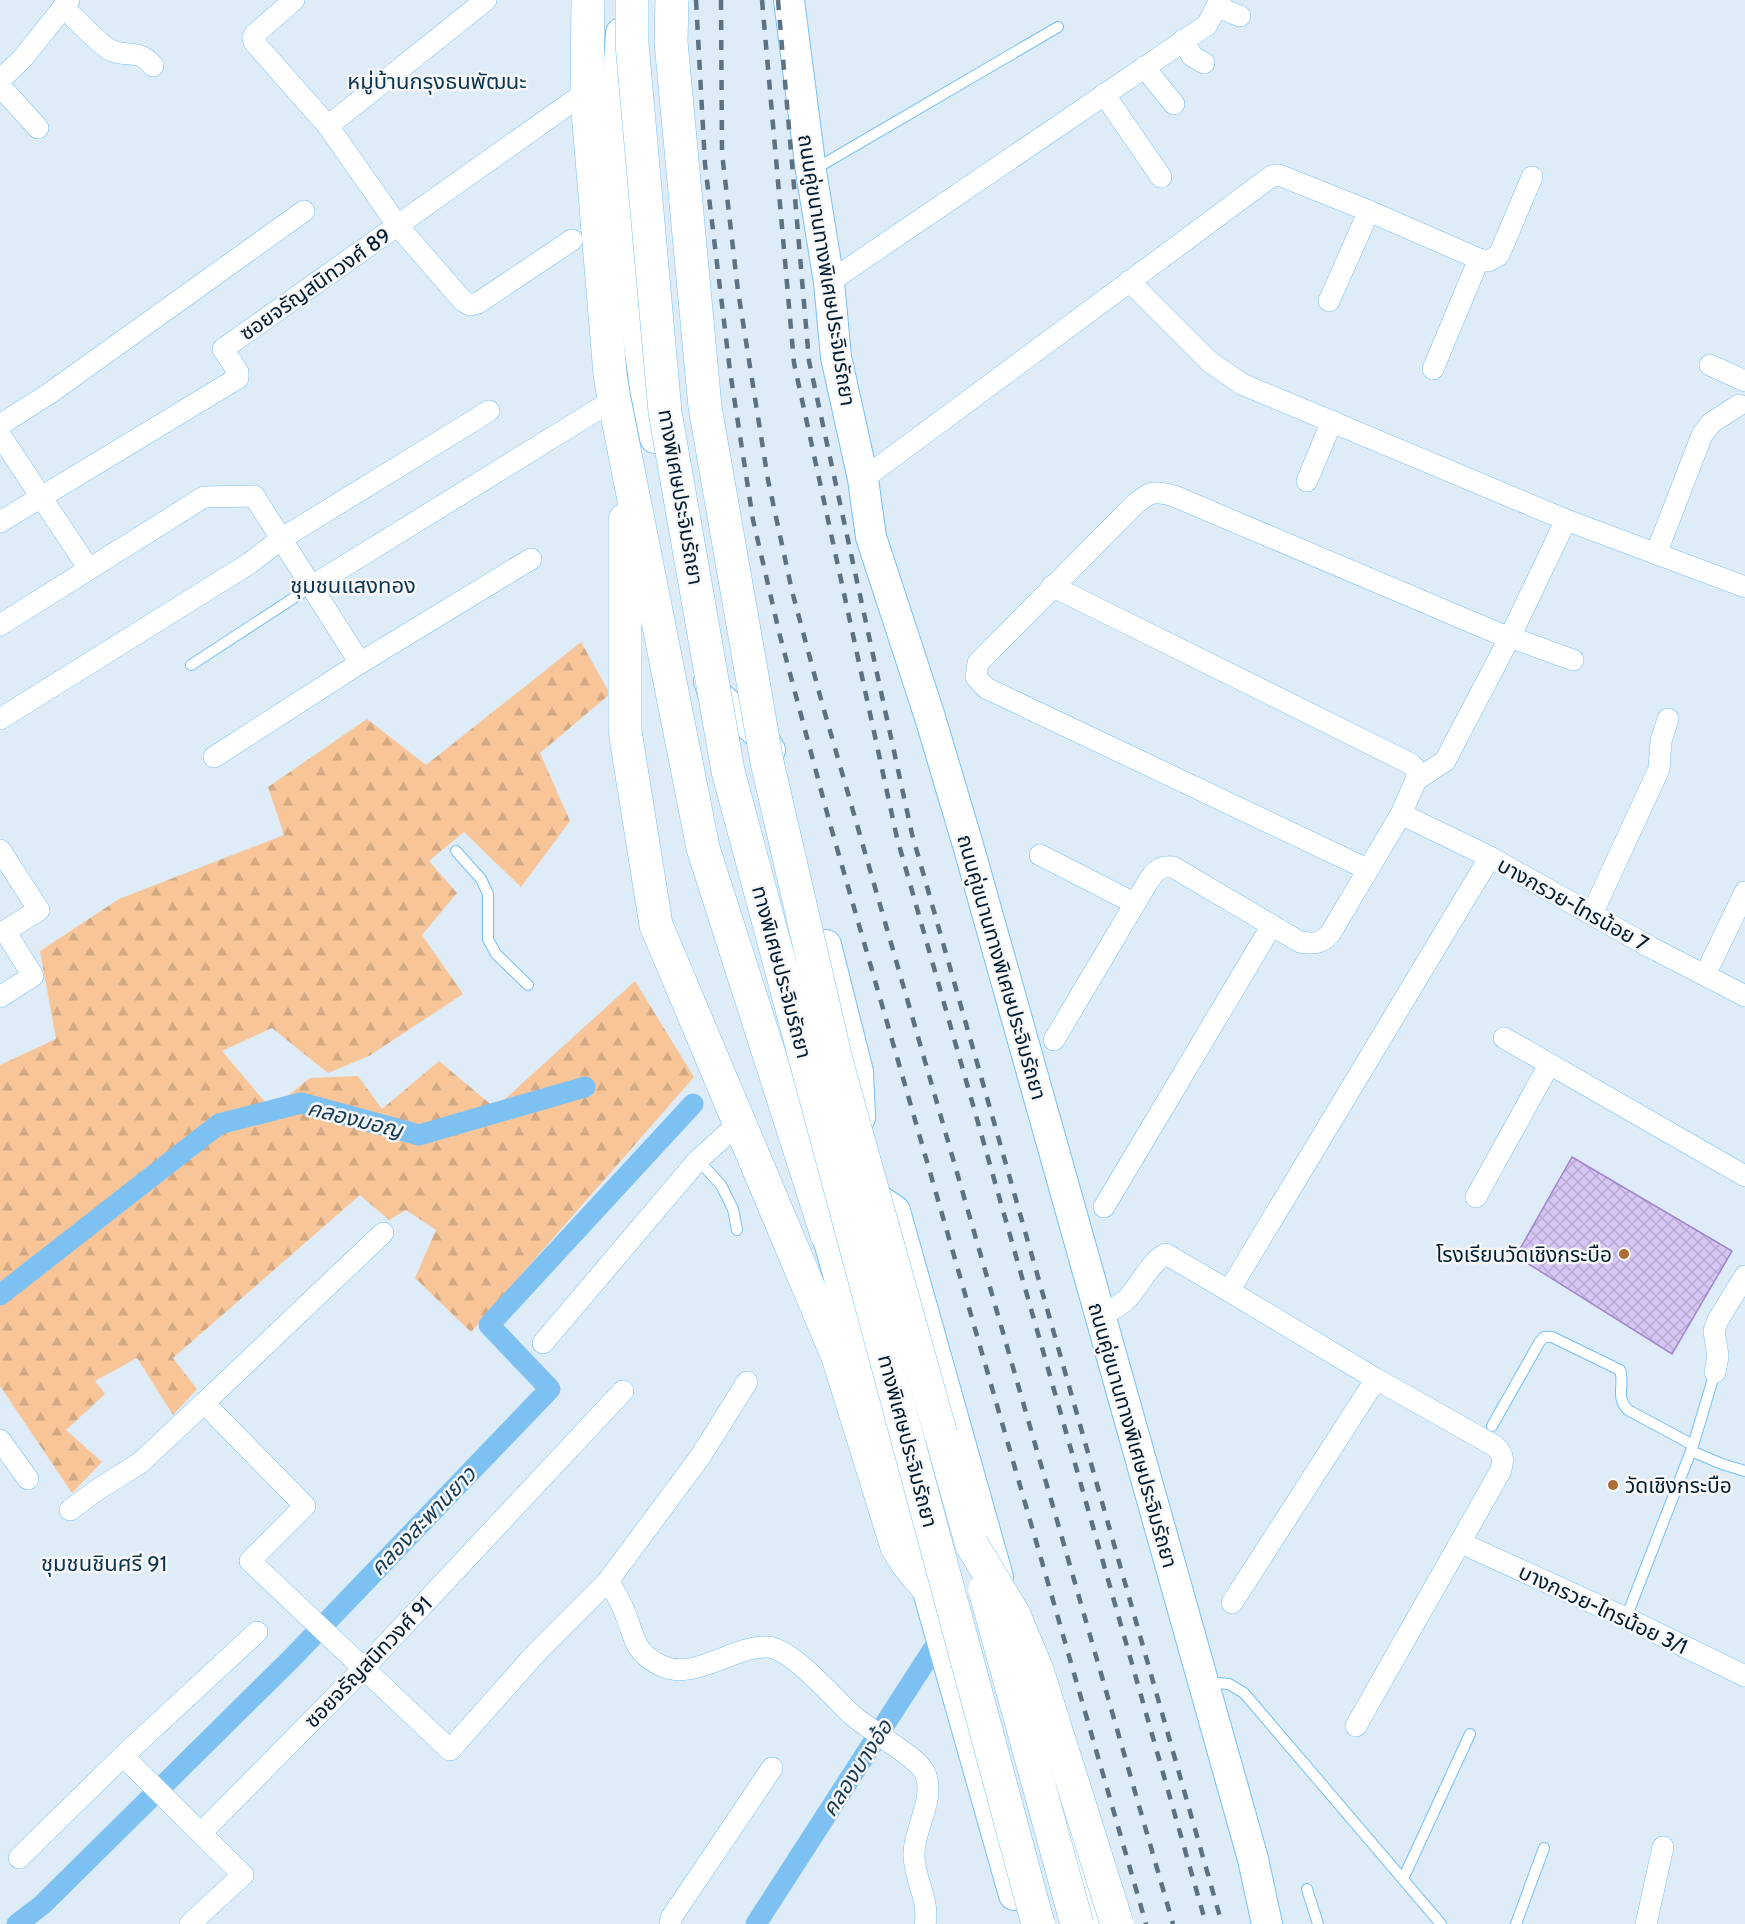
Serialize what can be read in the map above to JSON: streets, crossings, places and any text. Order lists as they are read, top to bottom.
{
  "streets": {
    "highway": ["ทางพิเศษประจิมรัถยา"],
    "main road": ["ถนนคู่ขนานทางพิเศษประจิมรัถยา"],
    "street": [
      "ซอยจรัญสนิทวงศ์ 89",
      "บางกรวย-ไทรน้อย 7",
      "บางกรวย-ไทรน้อย 3/1",
      "ซอยจรัญสนิทวงศ์ 91"
    ]
  },
  "districts": ["หมู่บ้านกรุงธนพัฒนะ", "ชุมชนแสงทอง", "ชุมชนชินศรี 91"],
  "water": ["คลองมอญ", "คลองสะพานยาว", "คลองบางอ้อ"],
  "places": ["โรงเรียนวัดเชิงกระบือ", "วัดเชิงกระบือ"]
}
